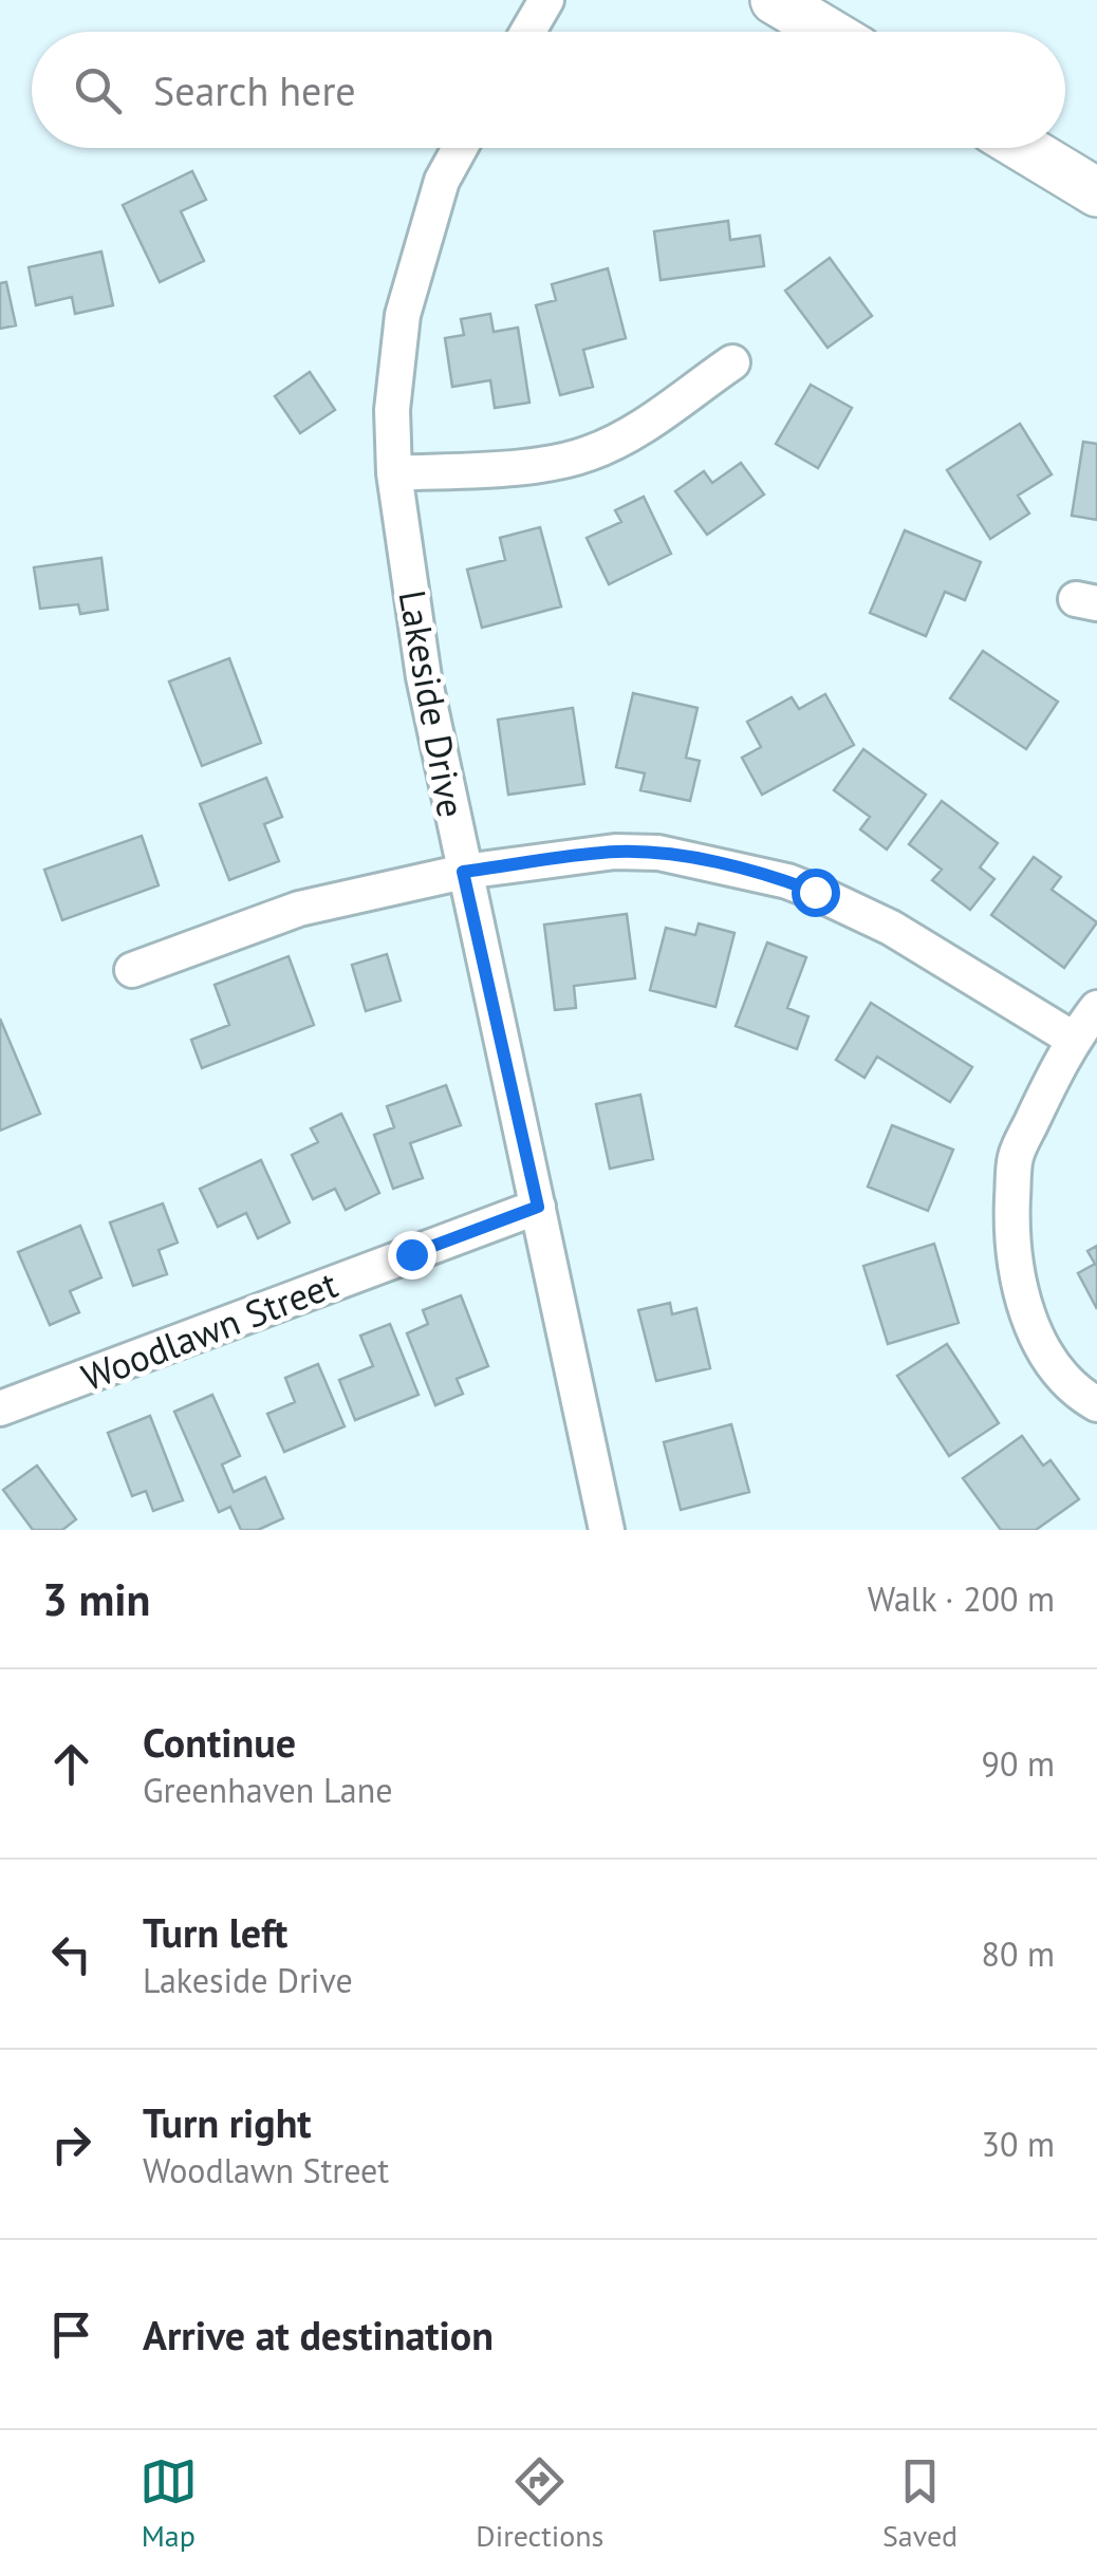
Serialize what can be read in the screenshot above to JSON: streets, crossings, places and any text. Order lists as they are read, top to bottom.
{
  "streets": {
    "street": ["Lakeside Drive", "Woodlawn Street"]
  },
  "crossings": [
    ["Lakeside Drive", "Woodlawn Street"]
  ],
  "page": {
    "search": "Search here",
    "heading": ["3 min", "Walk · 200 m"],
    "list": [
      ["Continue", "Greenhaven Lane", "90 m"],
      ["Turn left", "Lakeside Drive", "80 m"],
      ["Turn right", "Woodlawn Street", "30 m"],
      "Arrive at destination"
    ],
    "nav": ["Map", "Directions", "Saved"]
  }
}
